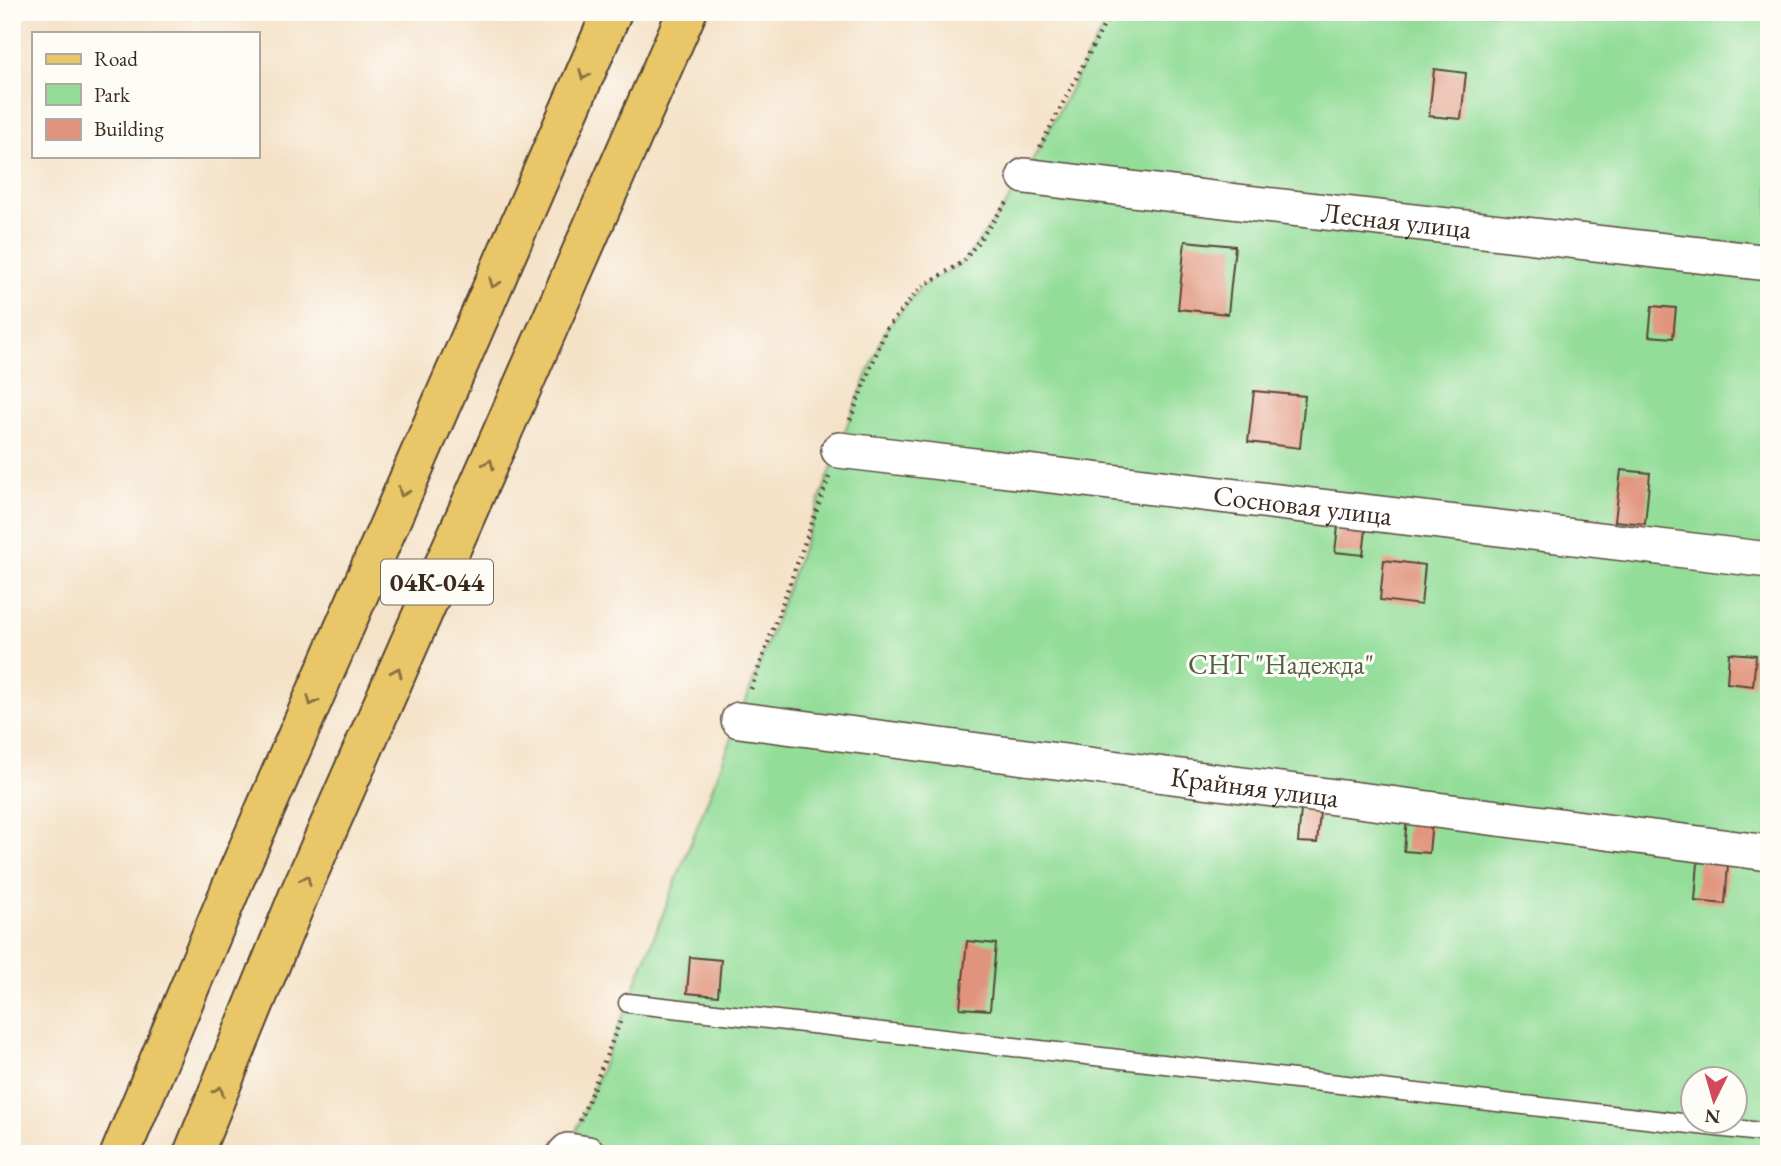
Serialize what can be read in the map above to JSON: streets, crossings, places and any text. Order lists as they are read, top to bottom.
{
  "streets": {
    "main road": ["04К-044"],
    "street": ["Лесная улица", "Сосновая улица", "Крайняя улица"]
  },
  "parks": ["СНТ \"Надежда\""],
  "legend": ["Road", "Park", "Building"],
  "north": "bottom"
}
